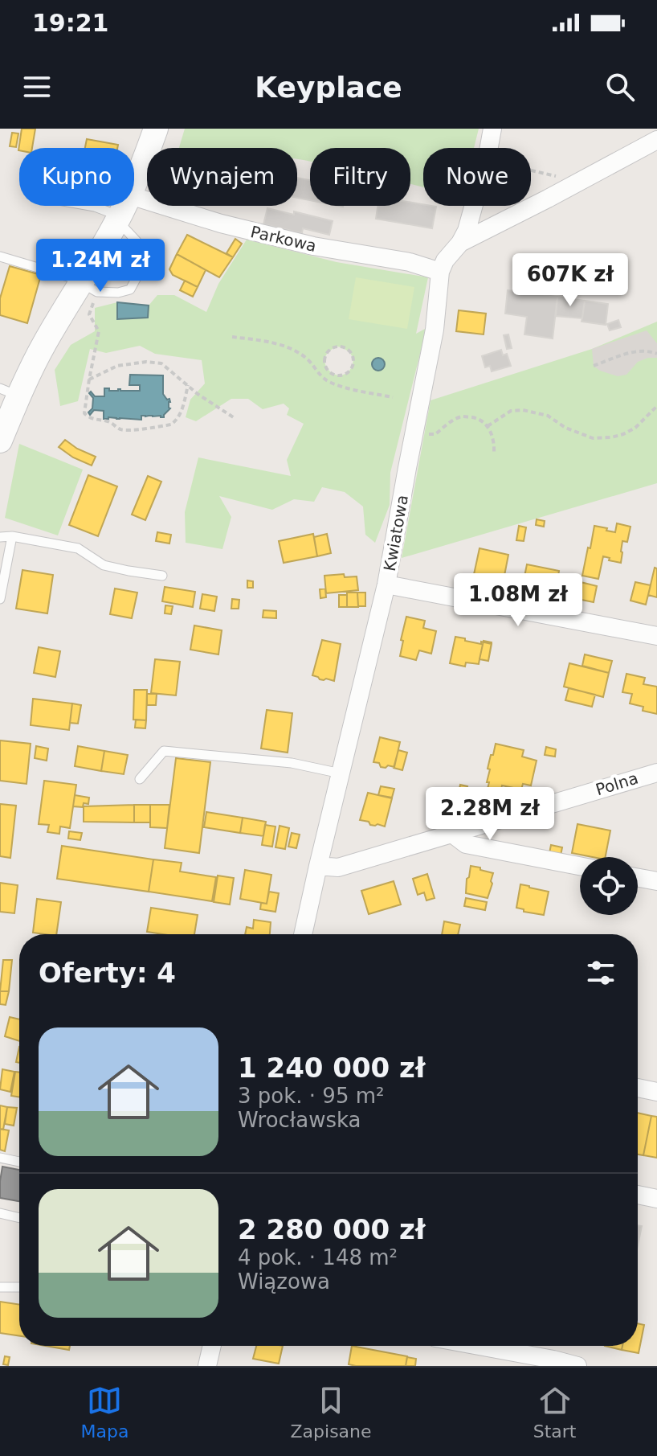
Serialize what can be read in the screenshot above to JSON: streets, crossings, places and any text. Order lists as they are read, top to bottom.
{
  "streets": {
    "street": ["Parkowa", "Kwiatowa", "Polna"]
  },
  "crossings": [
    ["Parkowa", "Kwiatowa"],
    ["Kwiatowa", "Polna"]
  ],
  "page": {
    "status": "19:21",
    "header": "Keyplace",
    "chip": [
      "Kupno",
      "Wynajem",
      "Filtry",
      "Nowe"
    ],
    "price": [
      "1.24M zł",
      "607K zł",
      "1.08M zł",
      "2.28M zł"
    ],
    "heading": "Oferty: 4",
    "list": [
      {
        "name": "1 240 000 zł",
        "note": "3 pok. · 95 m² · Wrocławska"
      },
      {
        "name": "2 280 000 zł",
        "note": "4 pok. · 148 m² · Wiązowa"
      }
    ],
    "tabs": ["Mapa", "Zapisane", "Start"]
  }
}
